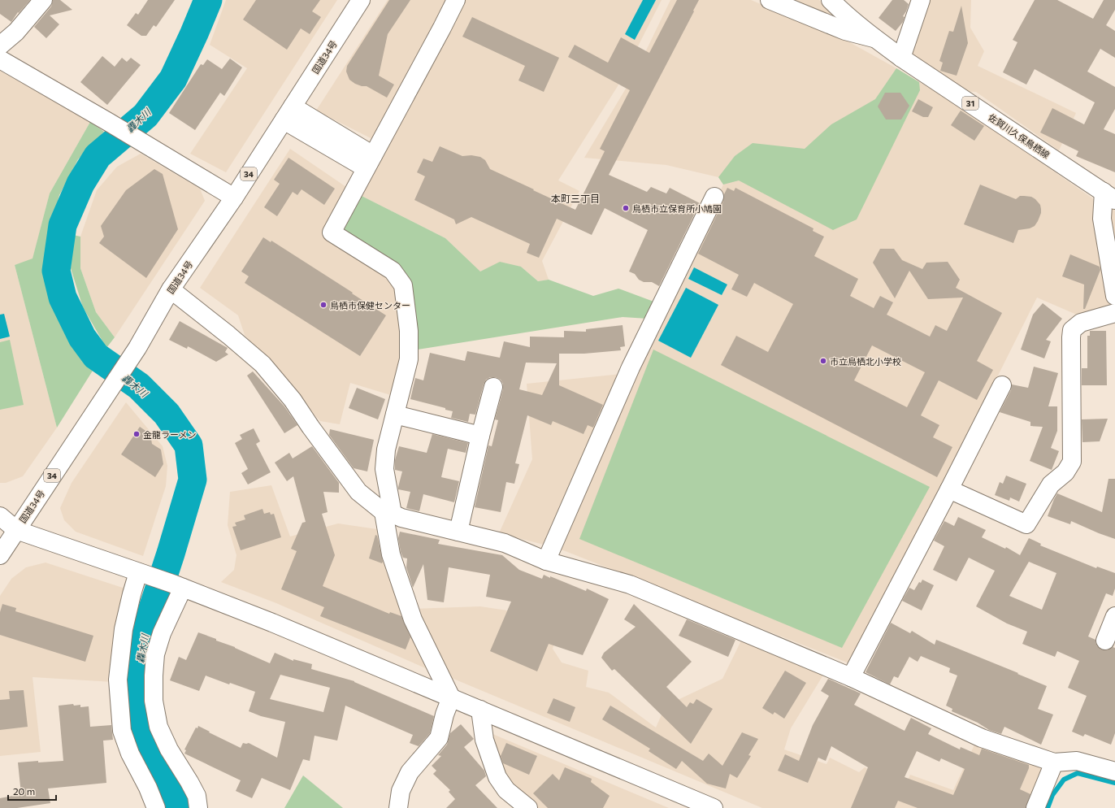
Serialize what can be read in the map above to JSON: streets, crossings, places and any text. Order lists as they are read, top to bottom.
{
  "streets": {
    "main road": [
      "国道34号",
      "31",
      "佐賀川久保鳥栖線",
      "34"
    ]
  },
  "districts": ["本町三丁目"],
  "water": ["轟木川"],
  "places": [
    "鳥栖市立保育所小鳩園",
    "鳥栖市保健センター",
    "市立鳥栖北小学校",
    "金龍ラーメン"
  ],
  "scale_bar": "20 m"
}
